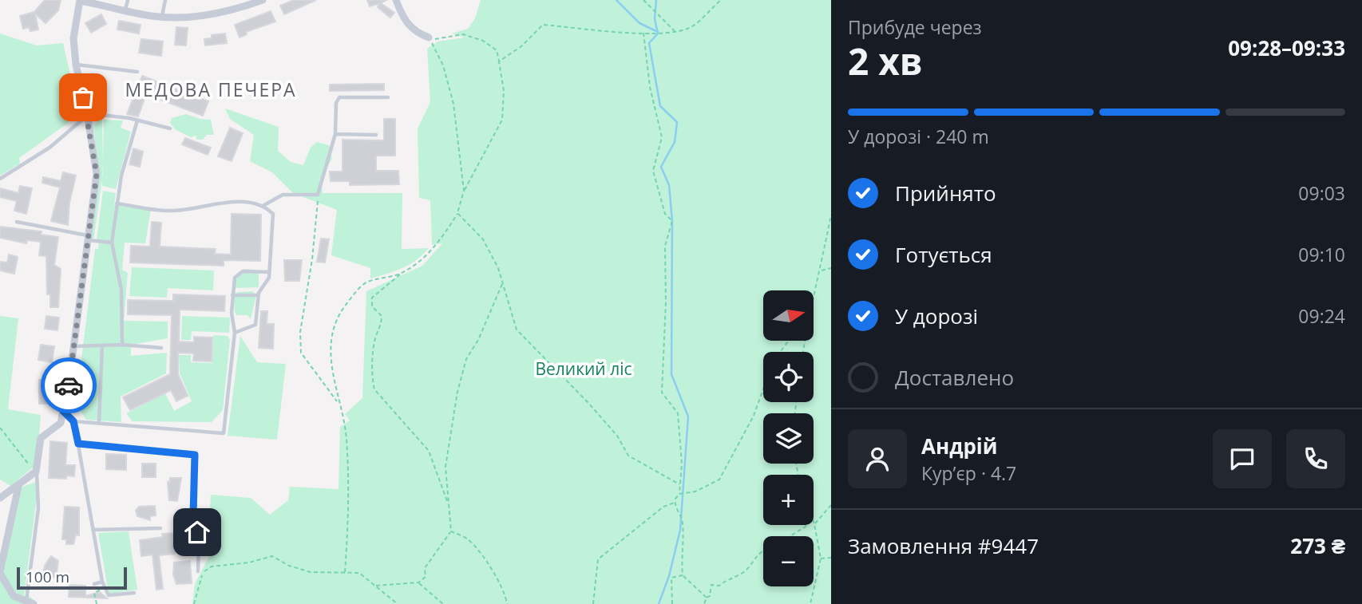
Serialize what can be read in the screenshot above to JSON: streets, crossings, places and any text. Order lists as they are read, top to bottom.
{
  "districts": ["МЕДОВА ПЕЧЕРА"],
  "parks": ["Великий ліс"],
  "scale_bar": "100 m",
  "north": "right",
  "page": {
    "heading": ["2 хв", "Прибуде через", "09:28–09:33"],
    "panel": [
      "Андрій",
      "Кур’єр · 4.7",
      "Замовлення #9447",
      "273 ₴"
    ],
    "bar": "У дорозі · 240 m",
    "list": [
      ["Прийнято", "09:03"],
      ["Готується", "09:10"],
      ["У дорозі", "09:24"],
      "Доставлено"
    ],
    "map_buttons": ["+", "−"],
    "scale": "100 m"
  }
}
